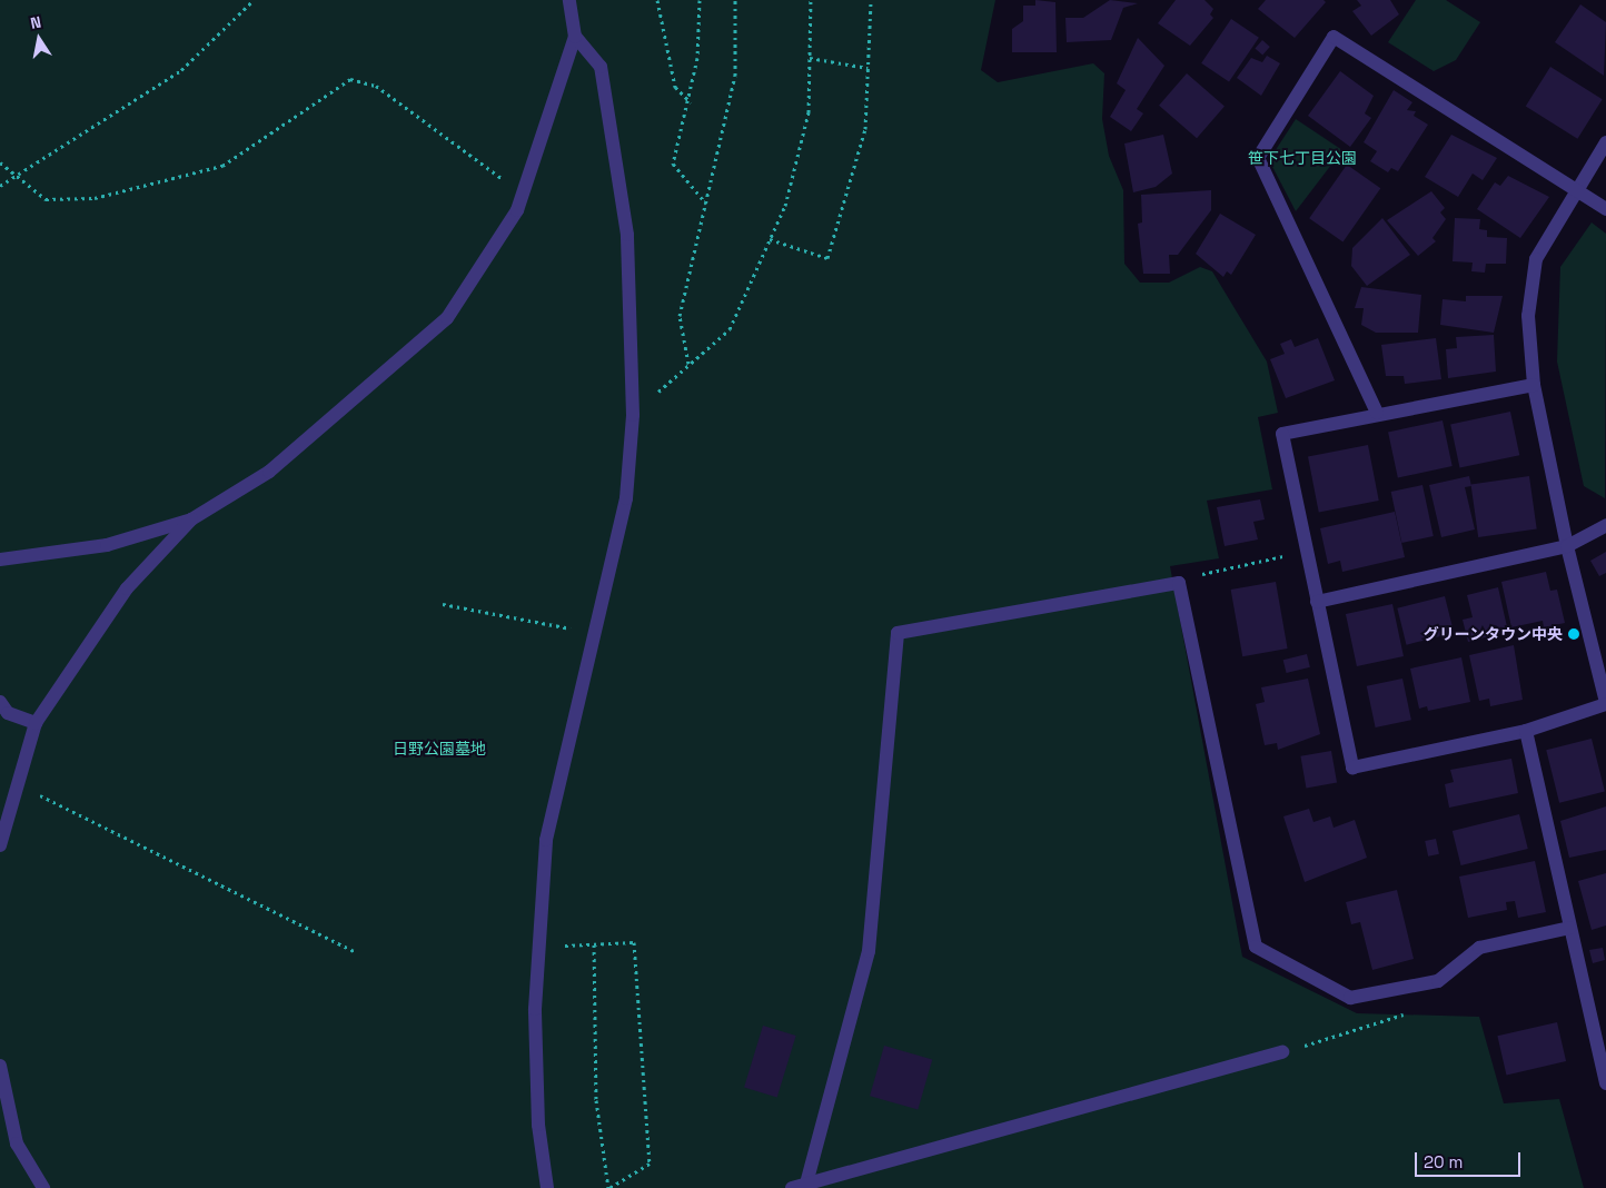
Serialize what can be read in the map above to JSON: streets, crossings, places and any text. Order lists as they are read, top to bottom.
{
  "parks": ["笹下七丁目公園", "日野公園墓地"],
  "places": ["グリーンタウン中央"],
  "scale_bar": "20 m",
  "north": "top"
}
